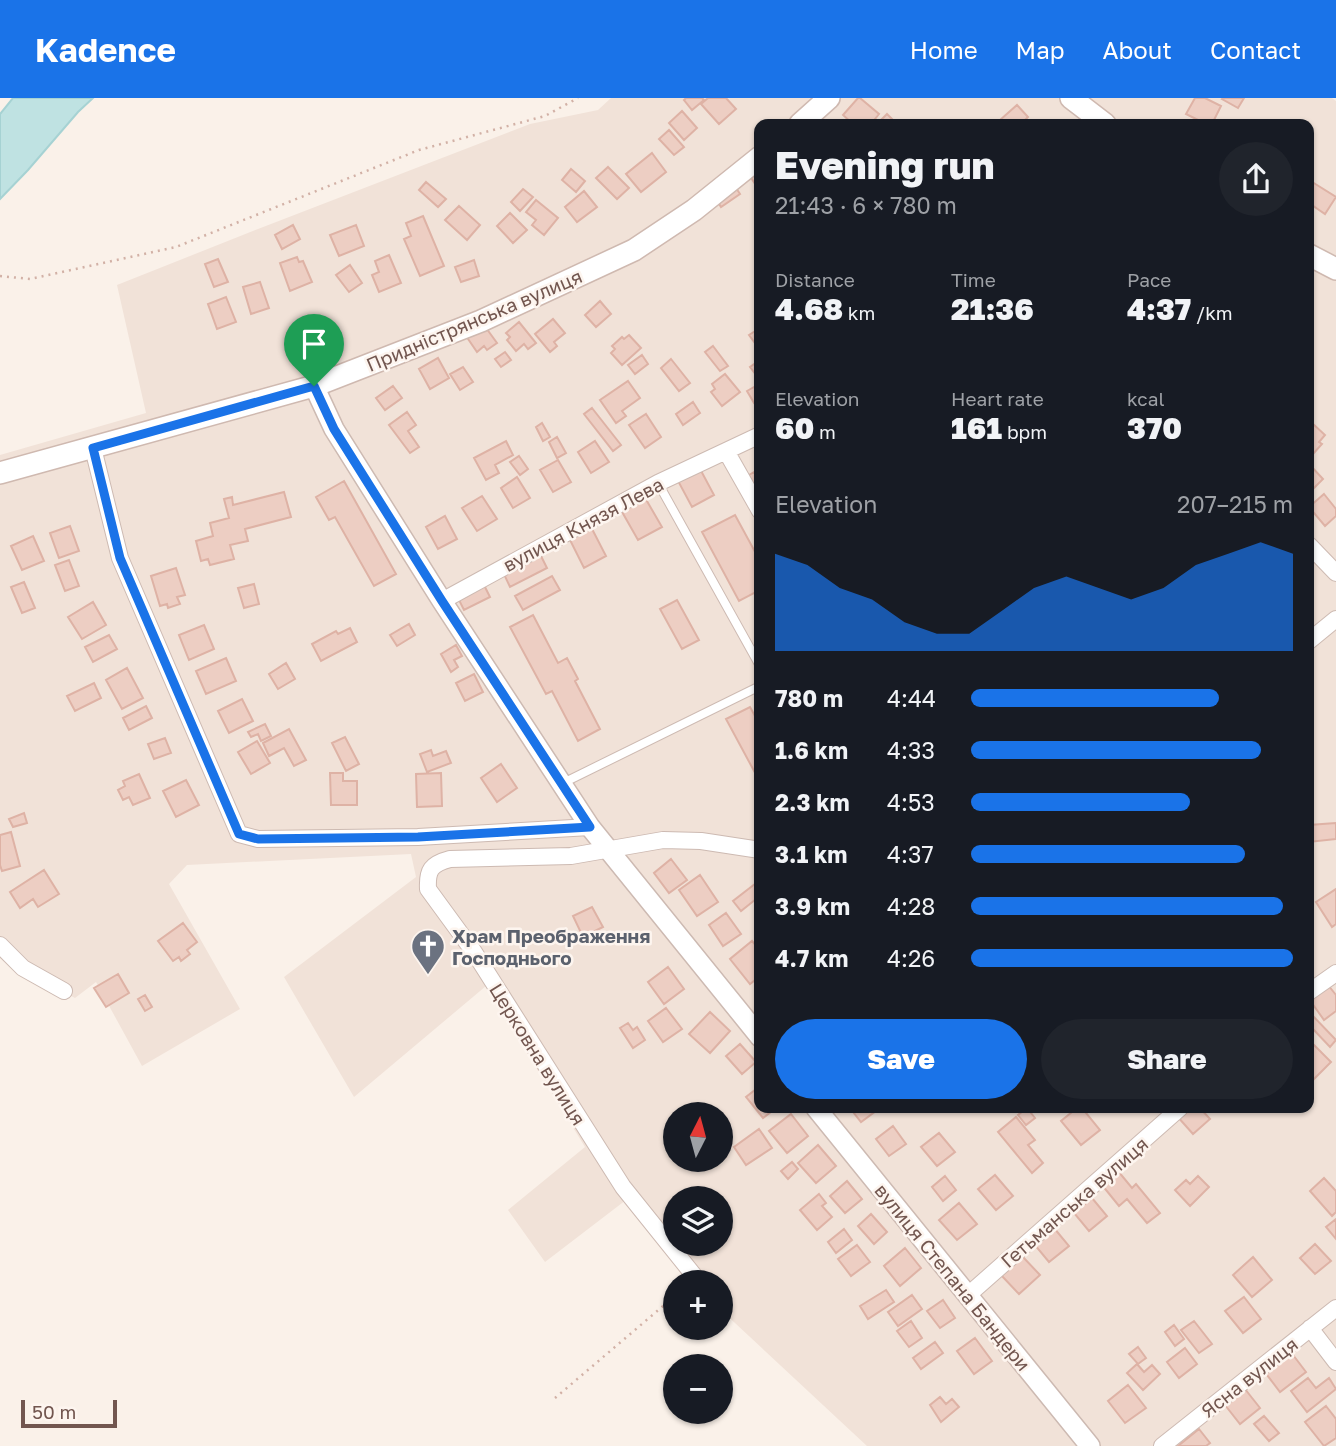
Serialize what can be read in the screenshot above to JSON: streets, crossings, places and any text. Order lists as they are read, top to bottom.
{
  "streets": {
    "main road": ["Придністрянська вулиця"],
    "street": [
      "вулиця Князя Лева",
      "Церковна вулиця",
      "Гетьманська вулиця",
      "вулиця Степана Бандери",
      "Ясна вулиця"
    ]
  },
  "crossings": [
    ["Гетьманська вулиця", "вулиця Степана Бандери"]
  ],
  "places": {
    "church": ["Храм Преображення Господнього"]
  },
  "scale_bar": "50 m",
  "north": "top",
  "page": {
    "header": "Kadence",
    "nav": [
      "Home",
      "Map",
      "About",
      "Contact"
    ],
    "heading": ["Evening run", "21:43 · 6 × 780 m"],
    "stats": [
      ["Distance", "4.68 km"],
      ["Time", "21:36"],
      ["Pace", "4:37 /km"],
      ["Elevation", "60 m"],
      ["Heart rate", "161 bpm"],
      ["kcal", "370"]
    ],
    "chart": ["Elevation", "207–215 m"],
    "list": [
      {
        "name": "780 m",
        "note": "4:44"
      },
      {
        "name": "1.6 km",
        "note": "4:33"
      },
      {
        "name": "2.3 km",
        "note": "4:53"
      },
      {
        "name": "3.1 km",
        "note": "4:37"
      },
      {
        "name": "3.9 km",
        "note": "4:28"
      },
      {
        "name": "4.7 km",
        "note": "4:26"
      }
    ],
    "buttons": ["Save", "Share"],
    "map_buttons": ["+", "−"],
    "scale": "50 m"
  }
}
